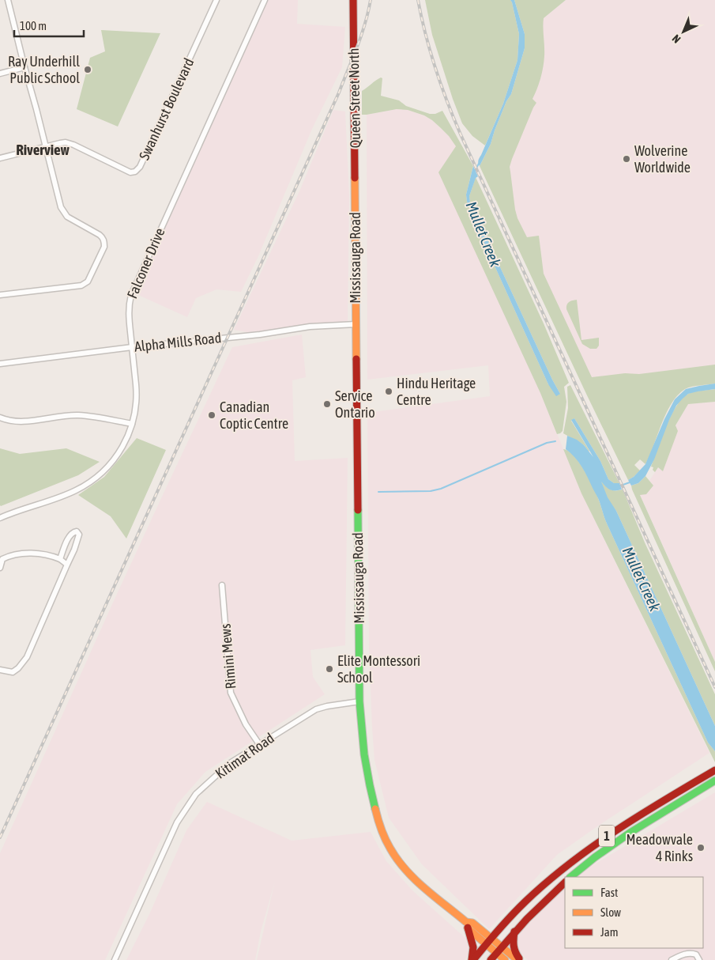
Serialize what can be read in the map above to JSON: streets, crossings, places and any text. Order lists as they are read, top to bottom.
{
  "streets": {
    "main road": ["Queen Street North", "Mississauga Road", "1"],
    "street": [
      "Swanhurst Boulevard",
      "Falconer Drive",
      "Alpha Mills Road",
      "Rimini Mews",
      "Kitimat Road"
    ]
  },
  "crossings": [
    ["Queen Street North", "Mississauga Road"],
    ["Mississauga Road", "Alpha Mills Road"],
    ["Mississauga Road", "Kitimat Road"],
    ["Mississauga Road", "1"],
    ["Falconer Drive", "Alpha Mills Road"],
    ["Rimini Mews", "Kitimat Road"]
  ],
  "districts": ["Riverview"],
  "water": ["Mullet Creek"],
  "places": [
    "Ray Underhill Public School",
    "Wolverine Worldwide",
    "Hindu Heritage Centre",
    "Service Ontario",
    "Canadian Coptic Centre",
    "Elite Montessori School",
    "Meadowvale 4 Rinks"
  ],
  "legend": ["Fast", "Slow", "Jam"],
  "scale_bar": "100 m",
  "north": "bottom left"
}
